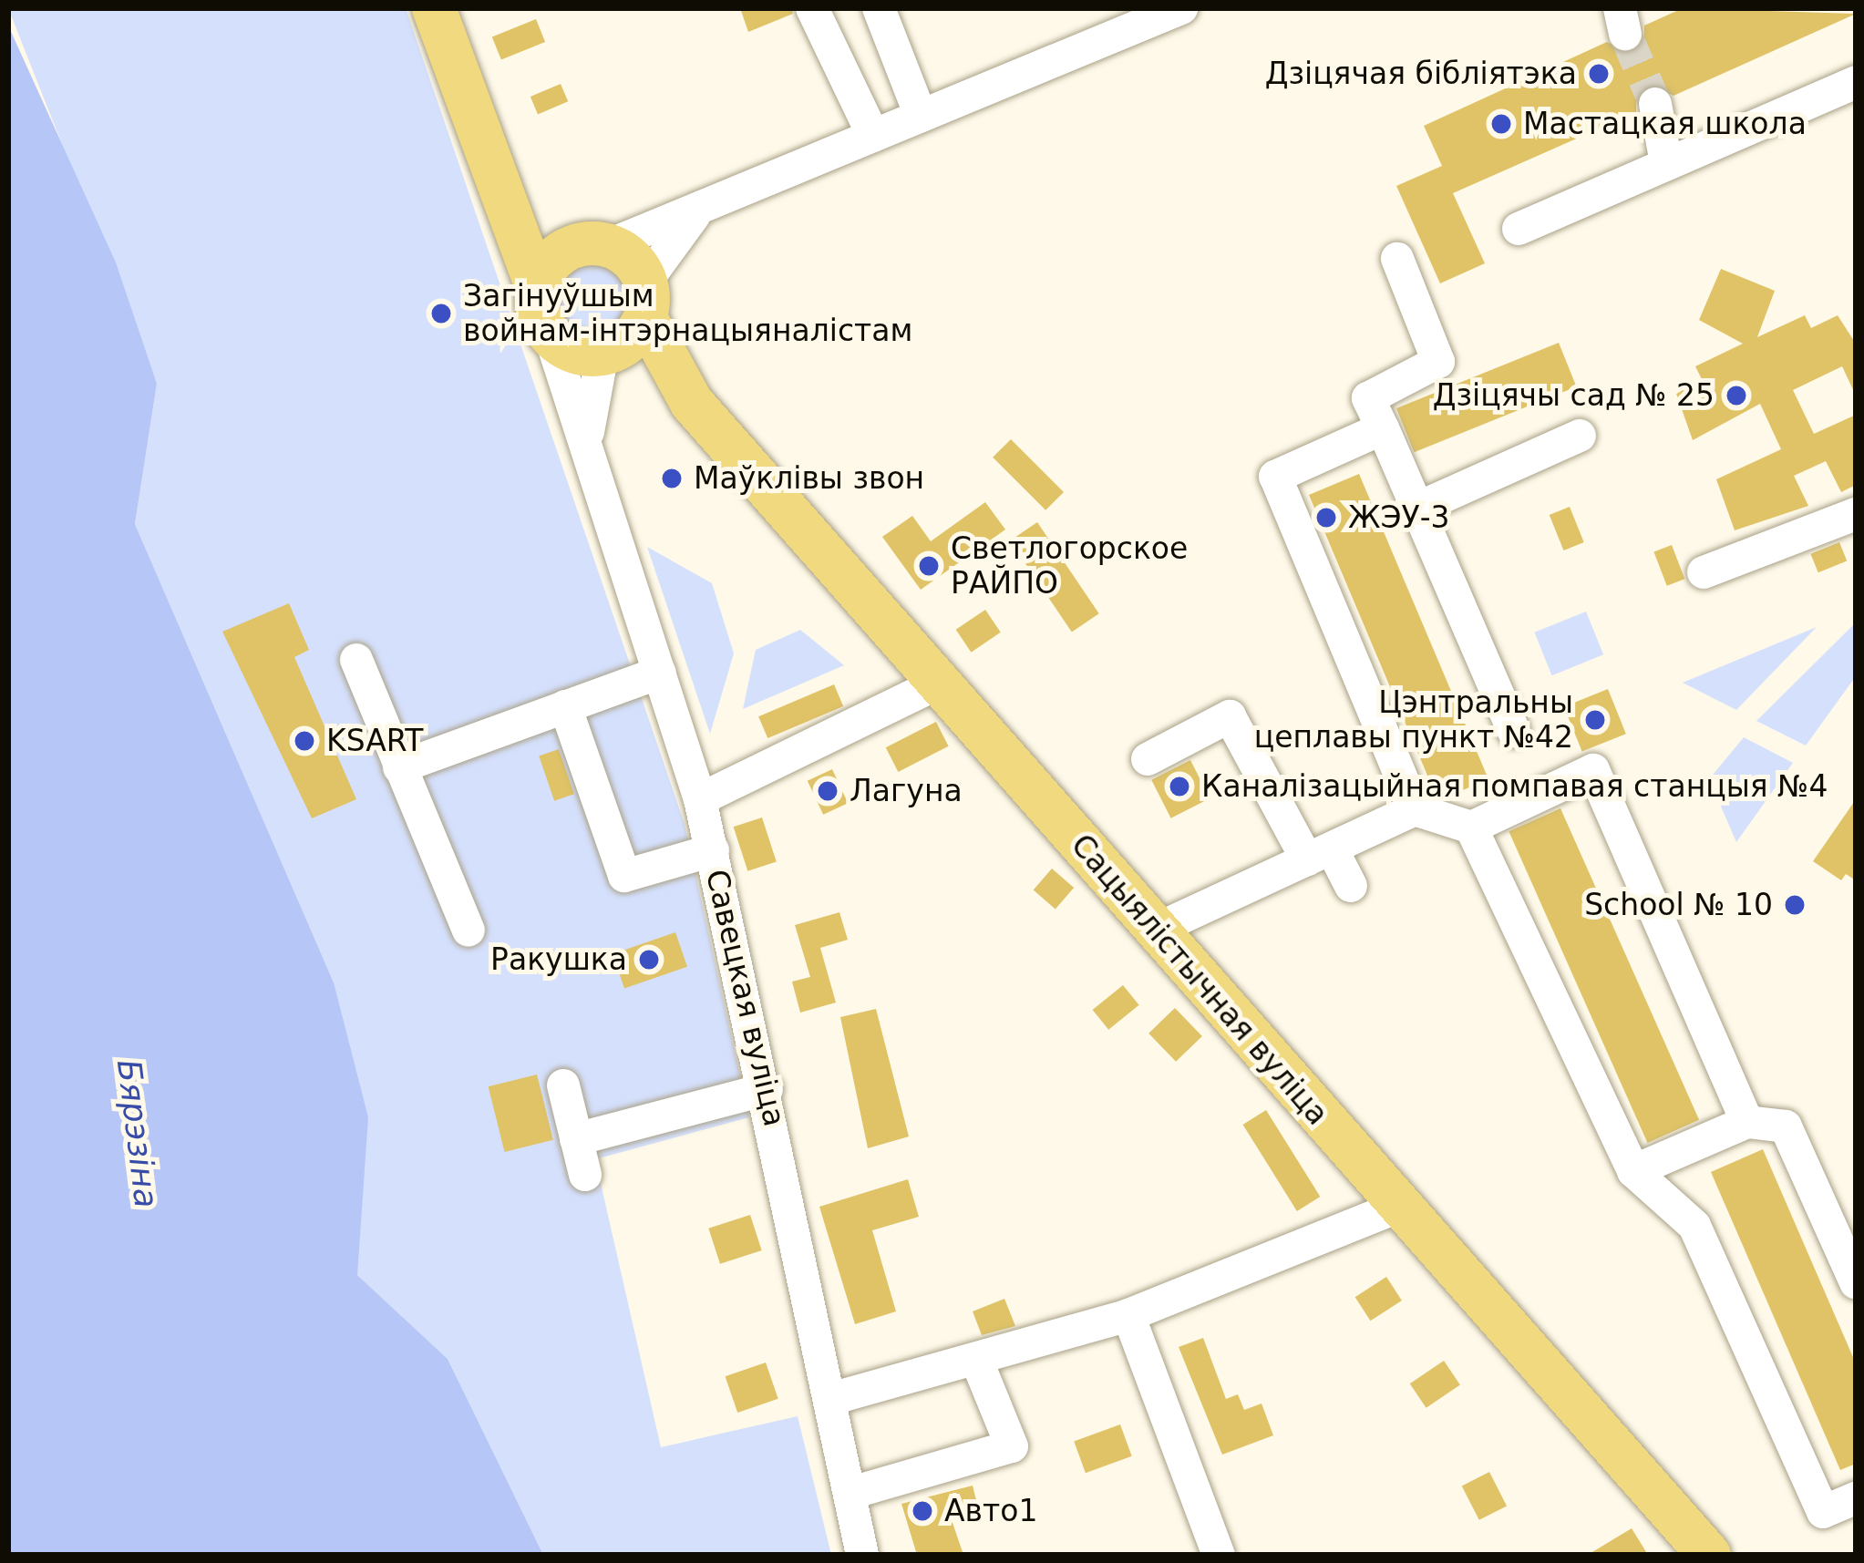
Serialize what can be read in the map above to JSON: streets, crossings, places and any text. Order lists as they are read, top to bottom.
{
  "streets": {
    "main road": ["Сацыялістычная вуліца"],
    "street": ["Савецкая вуліца"]
  },
  "crossings": [
    ["Сацыялістычная вуліца", "Савецкая вуліца"]
  ],
  "water": ["Бярэзіна"],
  "places": [
    "Дзіцячая бібліятэка",
    "Мастацкая школа",
    "Загінуўшым войнам-інтэрнацыяналістам",
    "Дзіцячы сад № 25",
    "Маўклівы звон",
    "ЖЭУ-3",
    "Светлогорское РАЙПО",
    "Цэнтральны цеплавы пункт №42",
    "KSART",
    "Каналізацыйная помпавая станцыя №4",
    "Лагуна",
    "School № 10",
    "Ракушка",
    "Авто1"
  ]
}
